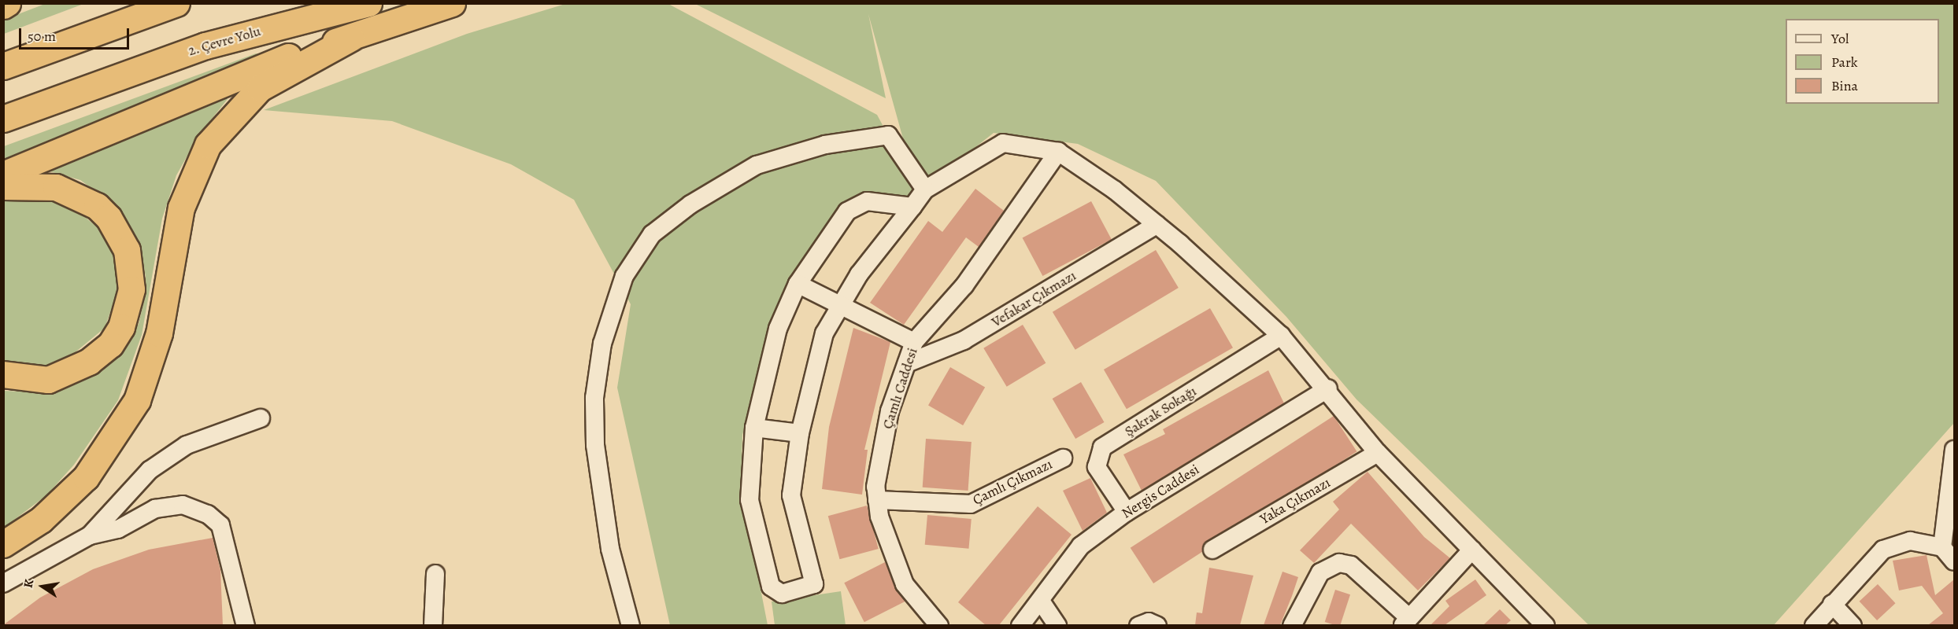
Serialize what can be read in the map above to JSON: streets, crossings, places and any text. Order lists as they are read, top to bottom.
{
  "streets": {
    "highway": ["2. Çevre Yolu"],
    "street": [
      "Vefakar Çıkmazı",
      "Çamlı Caddesi",
      "Şakrak Sokağı",
      "Çamlı Çıkmazı",
      "Nergis Caddesi",
      "Yaka Çıkmazı"
    ]
  },
  "crossings": [
    ["Vefakar Çıkmazı", "Çamlı Caddesi"],
    ["Çamlı Caddesi", "Çamlı Çıkmazı"],
    ["Şakrak Sokağı", "Nergis Caddesi"]
  ],
  "legend": ["Yol", "Park", "Bina"],
  "scale_bar": "50 m",
  "north": "left"
}
